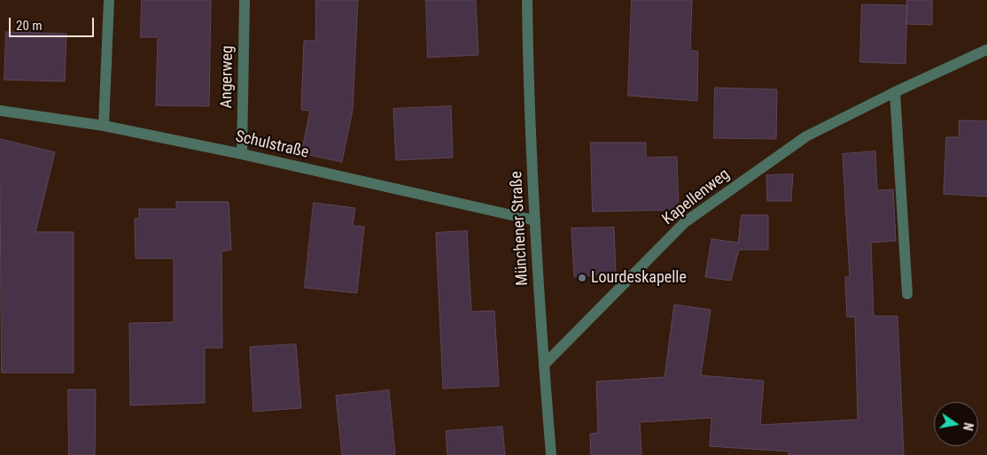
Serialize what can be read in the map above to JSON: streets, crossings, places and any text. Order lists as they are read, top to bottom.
{
  "streets": {
    "street": [
      "Angerweg",
      "Schulstraße",
      "Kapellenweg",
      "Münchener Straße"
    ]
  },
  "crossings": [
    ["Angerweg", "Schulstraße"],
    ["Schulstraße", "Münchener Straße"],
    ["Kapellenweg", "Münchener Straße"]
  ],
  "places": ["Lourdeskapelle"],
  "scale_bar": "20 m",
  "north": "right"
}
